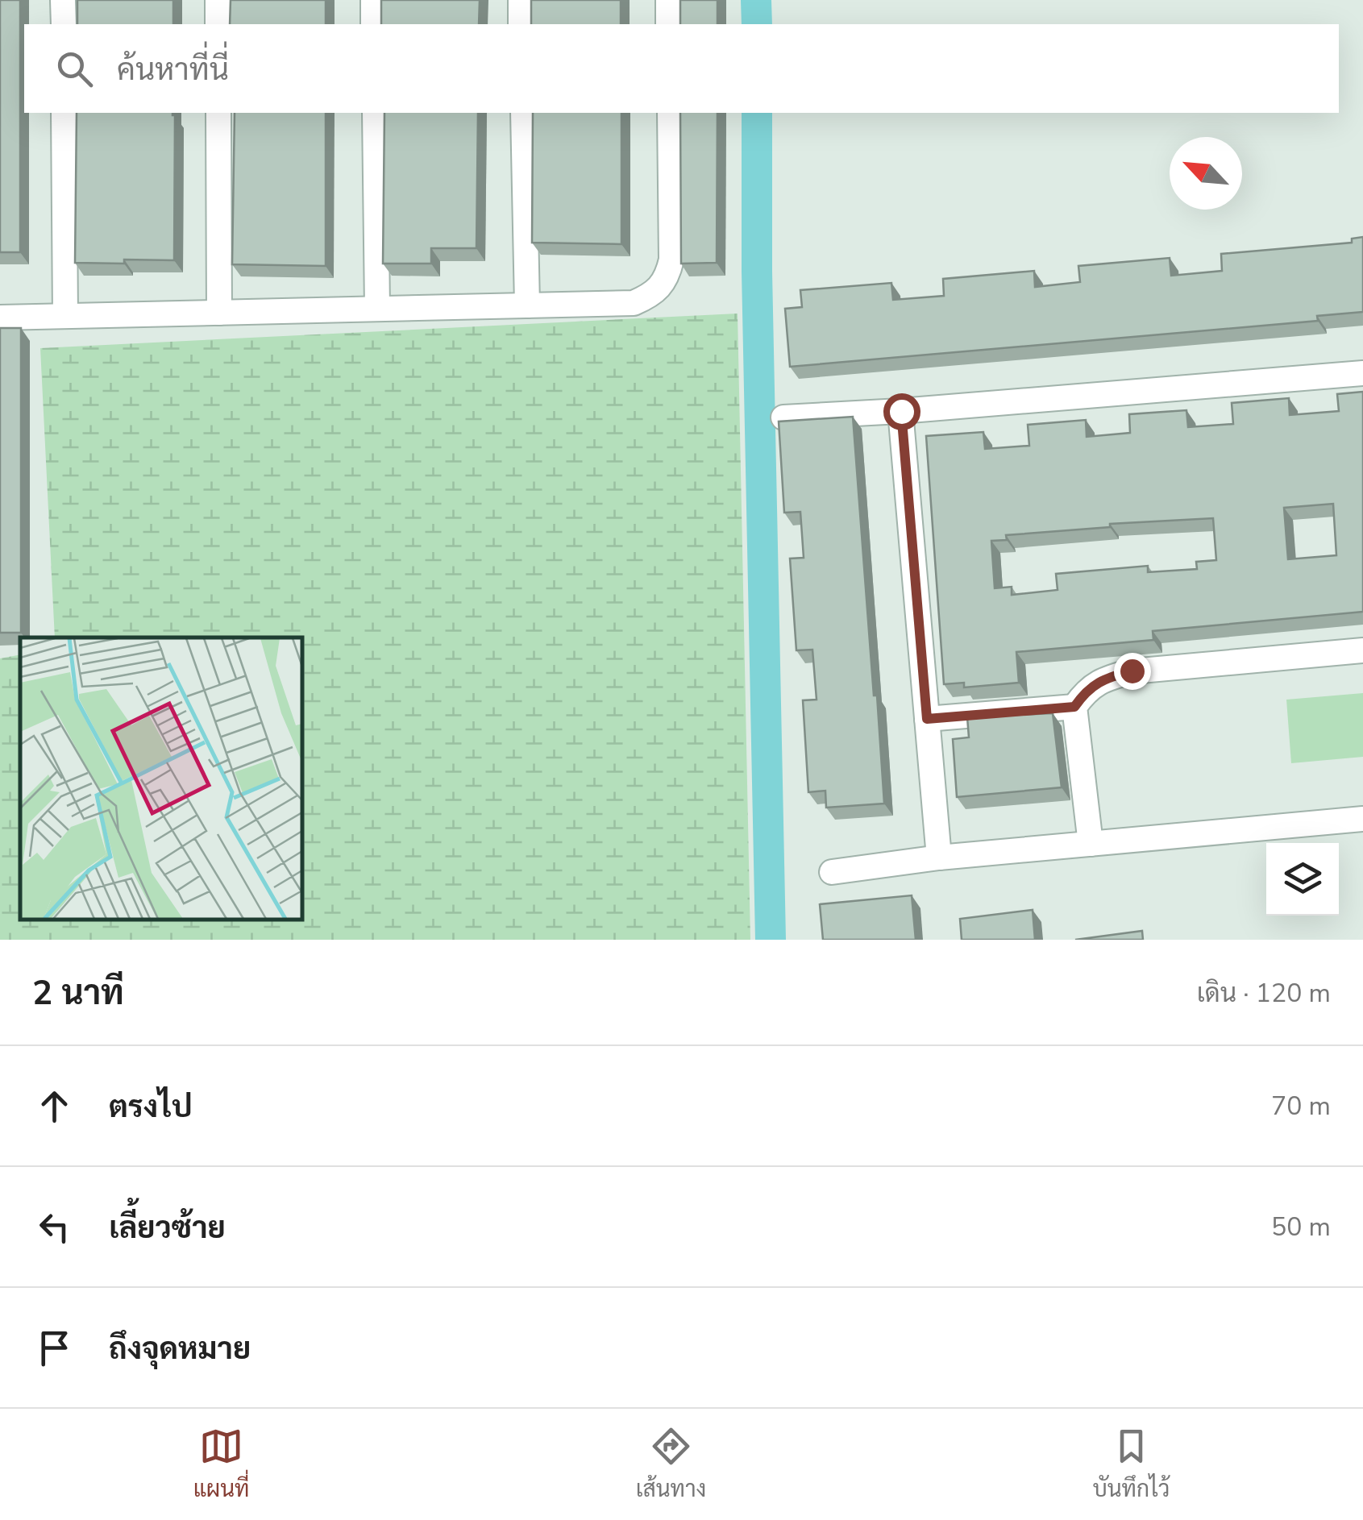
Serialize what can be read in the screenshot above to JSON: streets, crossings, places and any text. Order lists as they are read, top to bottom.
{
  "north": "top left",
  "page": {
    "search": "ค้นหาที่นี่",
    "heading": ["2 นาที", "เดิน · 120 m"],
    "list": [
      ["ตรงไป", "70 m"],
      ["เลี้ยวซ้าย", "50 m"],
      "ถึงจุดหมาย"
    ],
    "nav": ["แผนที่", "เส้นทาง", "บันทึกไว้"]
  }
}
